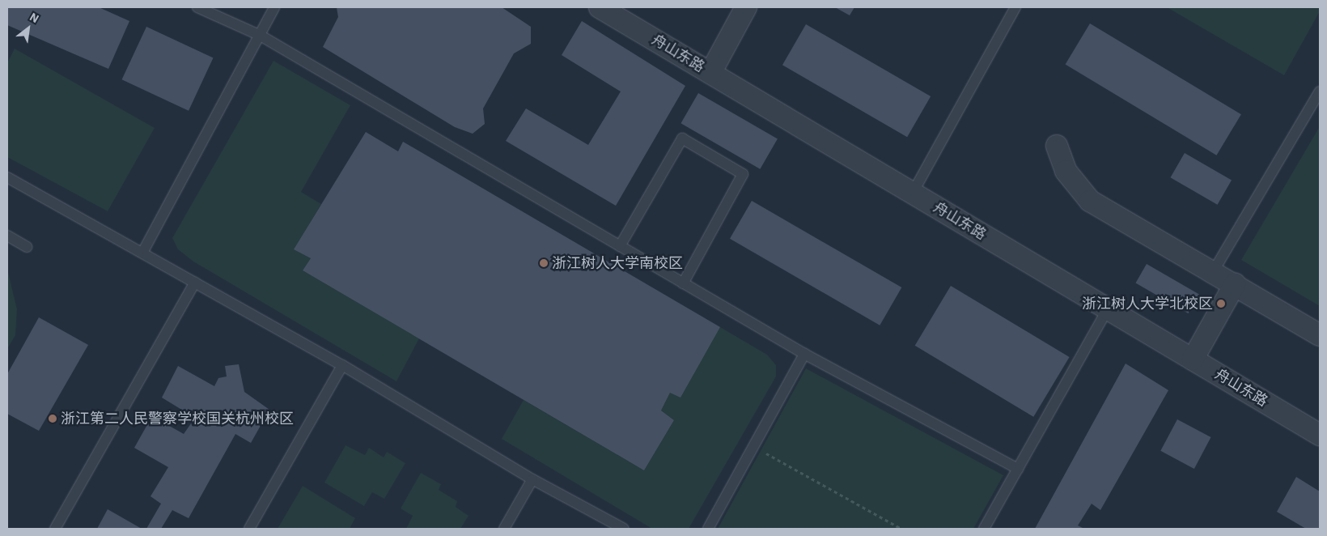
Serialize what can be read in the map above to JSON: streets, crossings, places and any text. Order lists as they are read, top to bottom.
{
  "streets": {
    "street": ["舟山东路"]
  },
  "places": ["浙江树人大学南校区", "浙江树人大学北校区", "浙江第二人民警察学校国关杭州校区"],
  "north": "top right"
}
